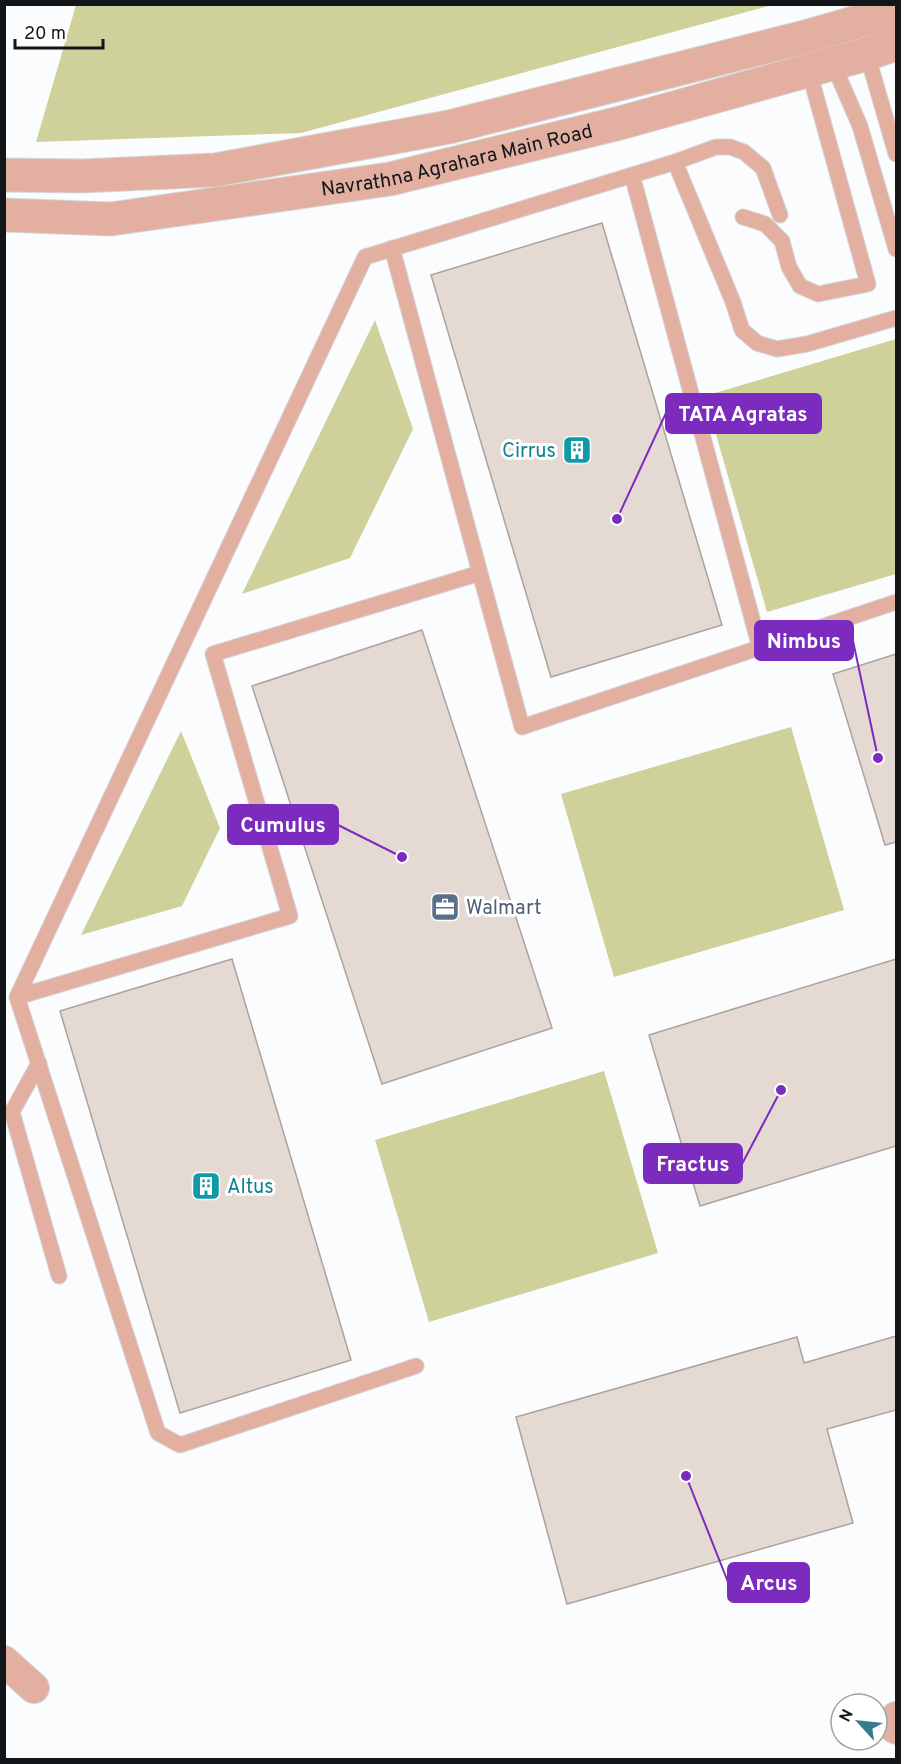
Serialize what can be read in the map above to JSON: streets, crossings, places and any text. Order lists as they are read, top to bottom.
{
  "streets": {
    "street": ["Navrathna Agrahara Main Road"]
  },
  "places": {
    "building": ["Cirrus", "Altus"],
    "other": [
      "TATA Agratas",
      "Nimbus",
      "Cumulus",
      "Fractus",
      "Arcus"
    ],
    "office": ["Walmart"]
  },
  "scale_bar": "20 m",
  "north": "top left"
}
